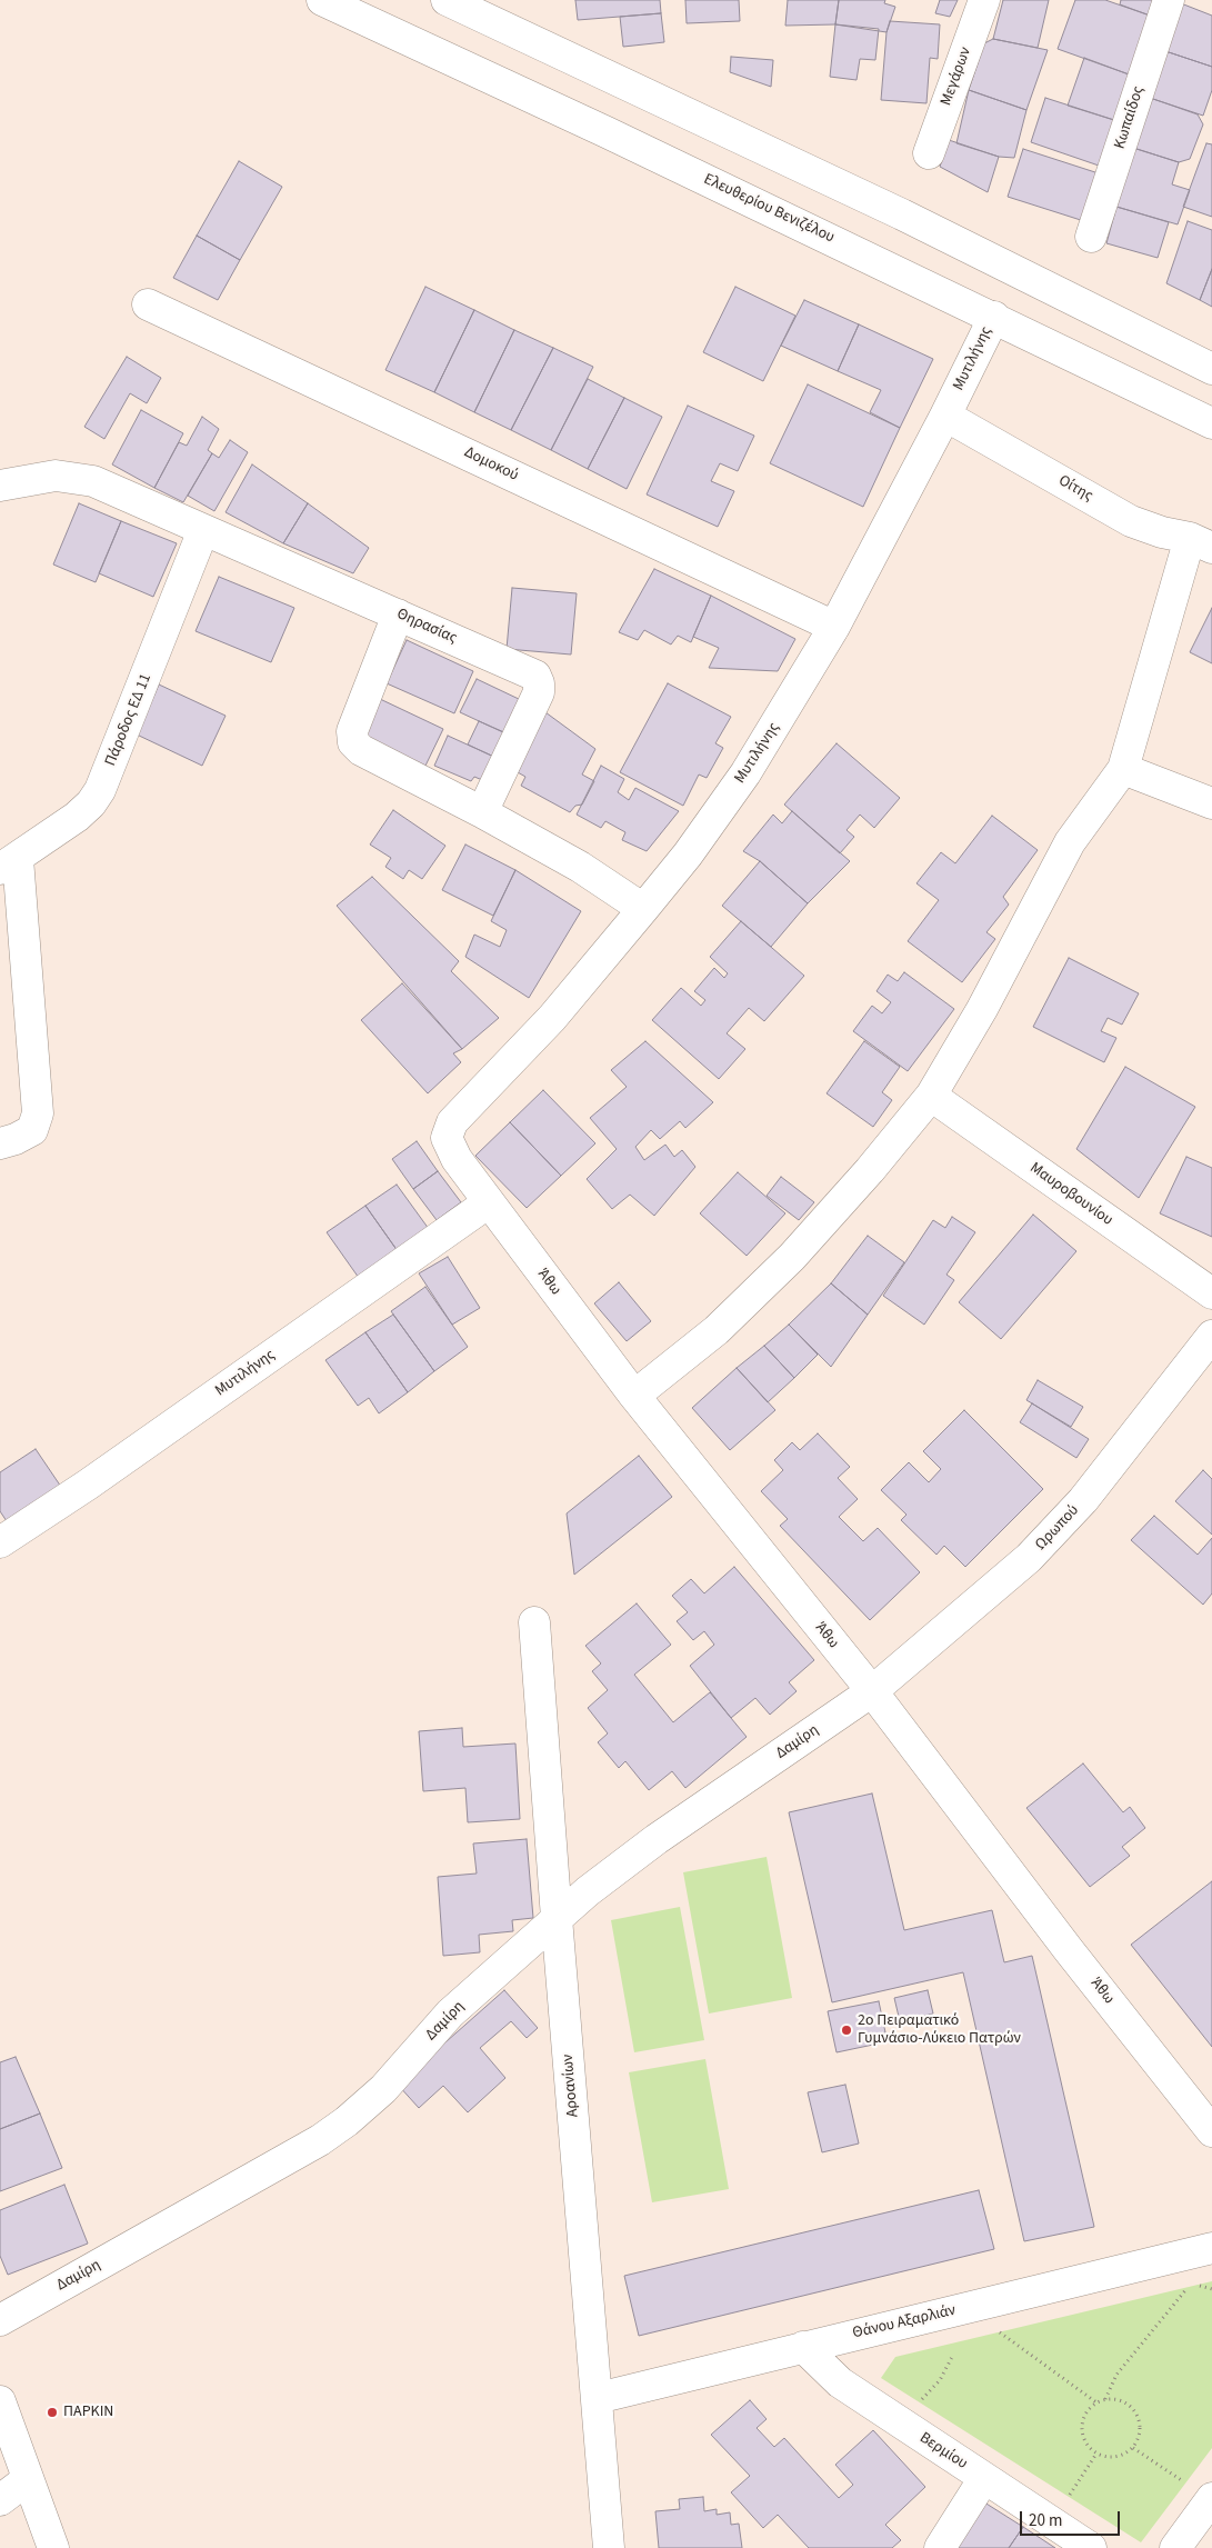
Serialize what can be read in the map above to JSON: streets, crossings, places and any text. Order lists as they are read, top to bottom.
{
  "streets": {
    "street": [
      "Μεγάρων",
      "Κωπαίδος",
      "Ελευθερίου Βενιζέλου",
      "Μυτιλήνης",
      "Δομοκού",
      "Οίτης",
      "Θηρασίας",
      "Πάροδος ΕΔ 11",
      "Μαυροβουνίου",
      "Άθω",
      "Ωρωπού",
      "Δαμίρη",
      "Αροανίων",
      "Θάνου Αξαρλιάν",
      "Βερμίου"
    ]
  },
  "crossings": [
    ["Ελευθερίου Βενιζέλου", "Μυτιλήνης"],
    ["Μυτιλήνης", "Δομοκού"],
    ["Μυτιλήνης", "Οίτης"],
    ["Μυτιλήνης", "Άθω"],
    ["Θηρασίας", "Πάροδος ΕΔ 11"],
    ["Άθω", "Ωρωπού"],
    ["Άθω", "Δαμίρη"],
    ["Ωρωπού", "Δαμίρη"],
    ["Δαμίρη", "Αροανίων"],
    ["Αροανίων", "Θάνου Αξαρλιάν"],
    ["Θάνου Αξαρλιάν", "Βερμίου"]
  ],
  "places": ["2ο Πειραματικό Γυμνάσιο-Λύκειο Πατρών", "ΠΑΡΚΙΝ"],
  "scale_bar": "20 m"
}
